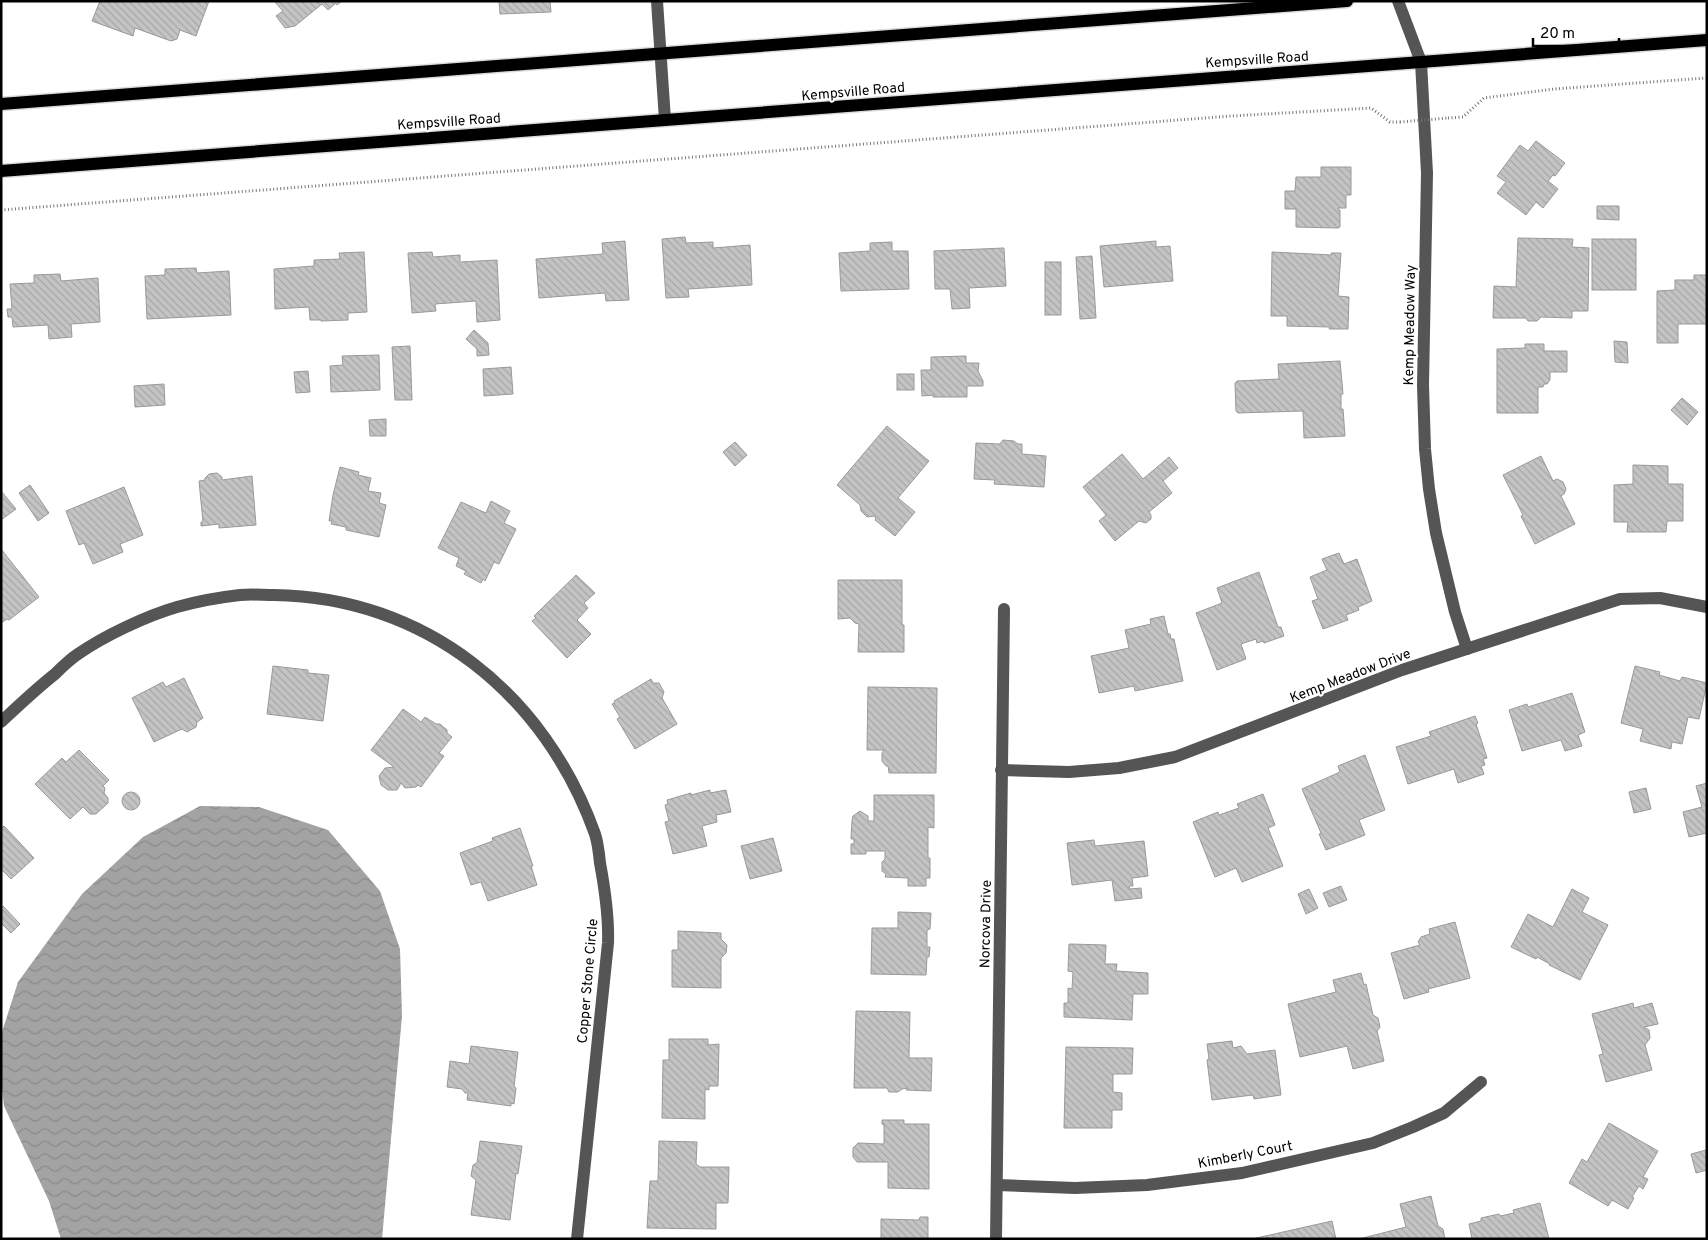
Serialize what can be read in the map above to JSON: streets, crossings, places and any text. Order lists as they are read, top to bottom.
{
  "streets": {
    "main road": ["Kempsville Road"],
    "street": [
      "Kemp Meadow Way",
      "Kemp Meadow Drive",
      "Norcova Drive",
      "Copper Stone Circle",
      "Kimberly Court"
    ]
  },
  "crossings": [
    ["Kempsville Road", "Kemp Meadow Way"],
    ["Kemp Meadow Way", "Kemp Meadow Drive"],
    ["Kemp Meadow Drive", "Norcova Drive"],
    ["Norcova Drive", "Kimberly Court"]
  ],
  "scale_bar": "20 m"
}
